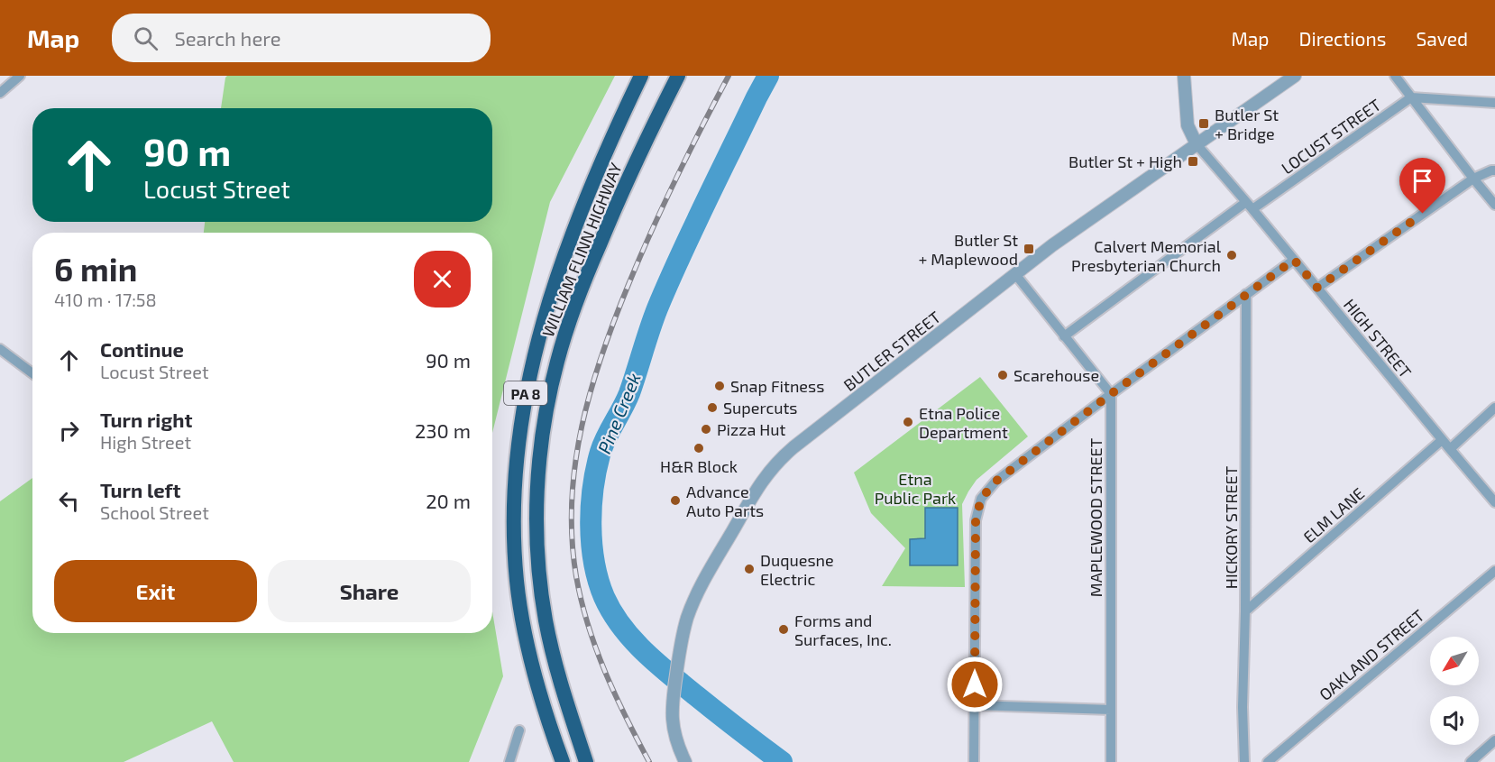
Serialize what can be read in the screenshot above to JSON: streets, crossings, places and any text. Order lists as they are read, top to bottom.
{
  "streets": {
    "highway": ["WILLIAM FLINN HIGHWAY", "PA 8"],
    "street": [
      "LOCUST STREET",
      "HIGH STREET",
      "BUTLER STREET",
      "ELM LANE",
      "MAPLEWOOD STREET",
      "HICKORY STREET",
      "OAKLAND STREET"
    ]
  },
  "crossings": [
    ["LOCUST STREET", "HIGH STREET"],
    ["HIGH STREET", "BUTLER STREET"],
    ["HIGH STREET", "ELM LANE"],
    ["ELM LANE", "HICKORY STREET"]
  ],
  "water": ["Pine Creek"],
  "parks": ["Etna Public Park"],
  "places": {
    "transit": ["Butler St + Bridge", "Butler St + High", "Butler St + Maplewood"],
    "other": [
      "Calvert Memorial Presbyterian Church",
      "Scarehouse",
      "Snap Fitness",
      "Supercuts",
      "Etna Police Department",
      "Pizza Hut",
      "H&R Block",
      "Advance Auto Parts",
      "Duquesne Electric",
      "Forms and Surfaces, Inc."
    ]
  },
  "north": "bottom left",
  "page": {
    "header": "Map",
    "search": "Search here",
    "nav": ["Map", "Directions", "Saved"],
    "turn": ["90 m", "Locust Street"],
    "heading": ["6 min", "410 m · 17:58"],
    "list": [
      {
        "name": "Continue",
        "note": "Locust Street",
        "value": "90 m"
      },
      {
        "name": "Turn right",
        "note": "High Street",
        "value": "230 m"
      },
      {
        "name": "Turn left",
        "note": "School Street",
        "value": "20 m"
      }
    ],
    "buttons": ["Exit", "Share"]
  }
}
